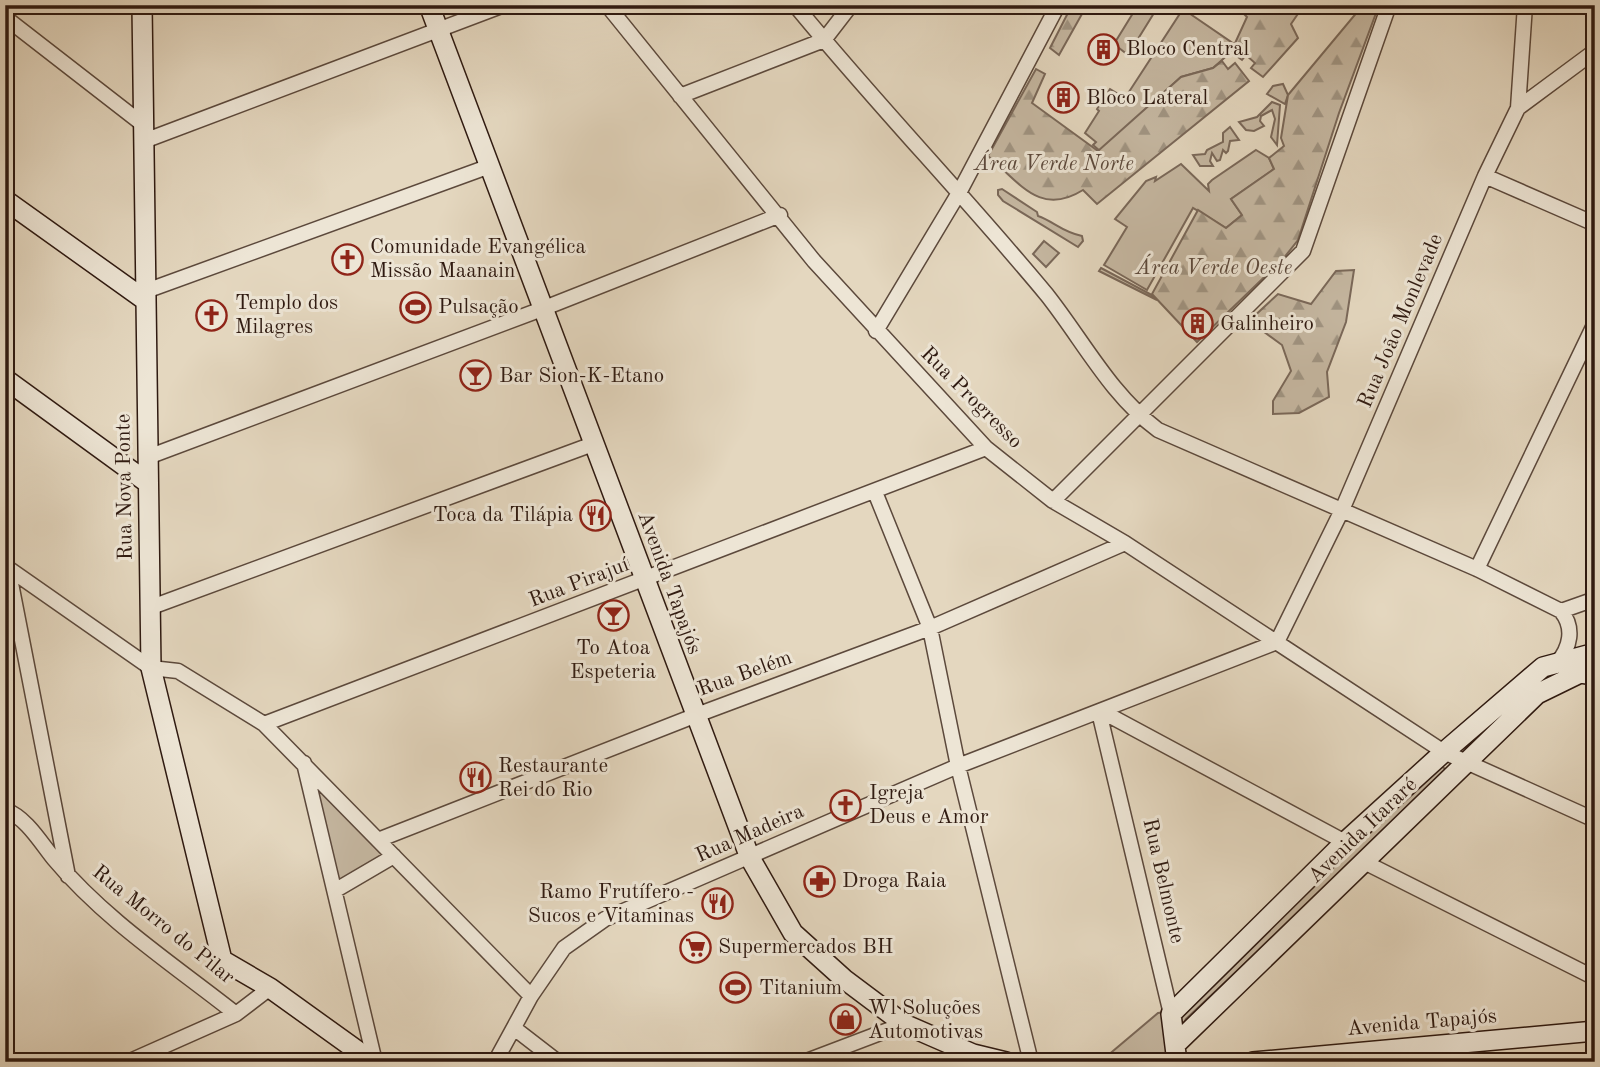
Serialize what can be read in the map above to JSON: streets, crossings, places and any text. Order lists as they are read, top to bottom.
{
  "streets": {
    "street": [
      "Rua João Monlevade",
      "Rua Progresso",
      "Rua Nova Ponte",
      "Rua Pirajuí",
      "Avenida Tapajós",
      "Rua Belém",
      "Avenida Itararé",
      "Rua Madeira",
      "Rua Belmonte",
      "Rua Morro do Pilar"
    ]
  },
  "crossings": [
    ["Rua João Monlevade", "Rua Progresso"],
    ["Rua João Monlevade", "Rua Madeira"],
    ["Rua Progresso", "Rua Pirajuí"],
    ["Rua Progresso", "Rua Belém"],
    ["Rua Progresso", "Avenida Itararé"],
    ["Rua Progresso", "Rua Madeira"],
    ["Rua Nova Ponte", "Rua Morro do Pilar"],
    ["Rua Pirajuí", "Avenida Tapajós"],
    ["Avenida Tapajós", "Rua Belém"],
    ["Avenida Tapajós", "Rua Madeira"],
    ["Avenida Itararé", "Rua Belmonte"],
    ["Rua Madeira", "Rua Belmonte"]
  ],
  "parks": ["Área Verde Norte", "Área Verde Oeste"],
  "places": {
    "building": ["Bloco Central", "Bloco Lateral", "Galinheiro"],
    "church": ["Comunidade Evangélica Missão Maanain", "Templo dos Milagres", "Igreja Deus e Amor"],
    "sports": ["Pulsação", "Titanium"],
    "bar": ["Bar Sion-K-Etano", "To Atoa Espeteria"],
    "restaurant": ["Toca da Tilápia", "Restaurante Rei do Rio", "Ramo Frutífero - Sucos e Vitaminas"],
    "pharmacy": ["Droga Raia"],
    "supermarket": ["Supermercados BH"],
    "shop": ["Wl Soluções Automotivas"]
  }
}
